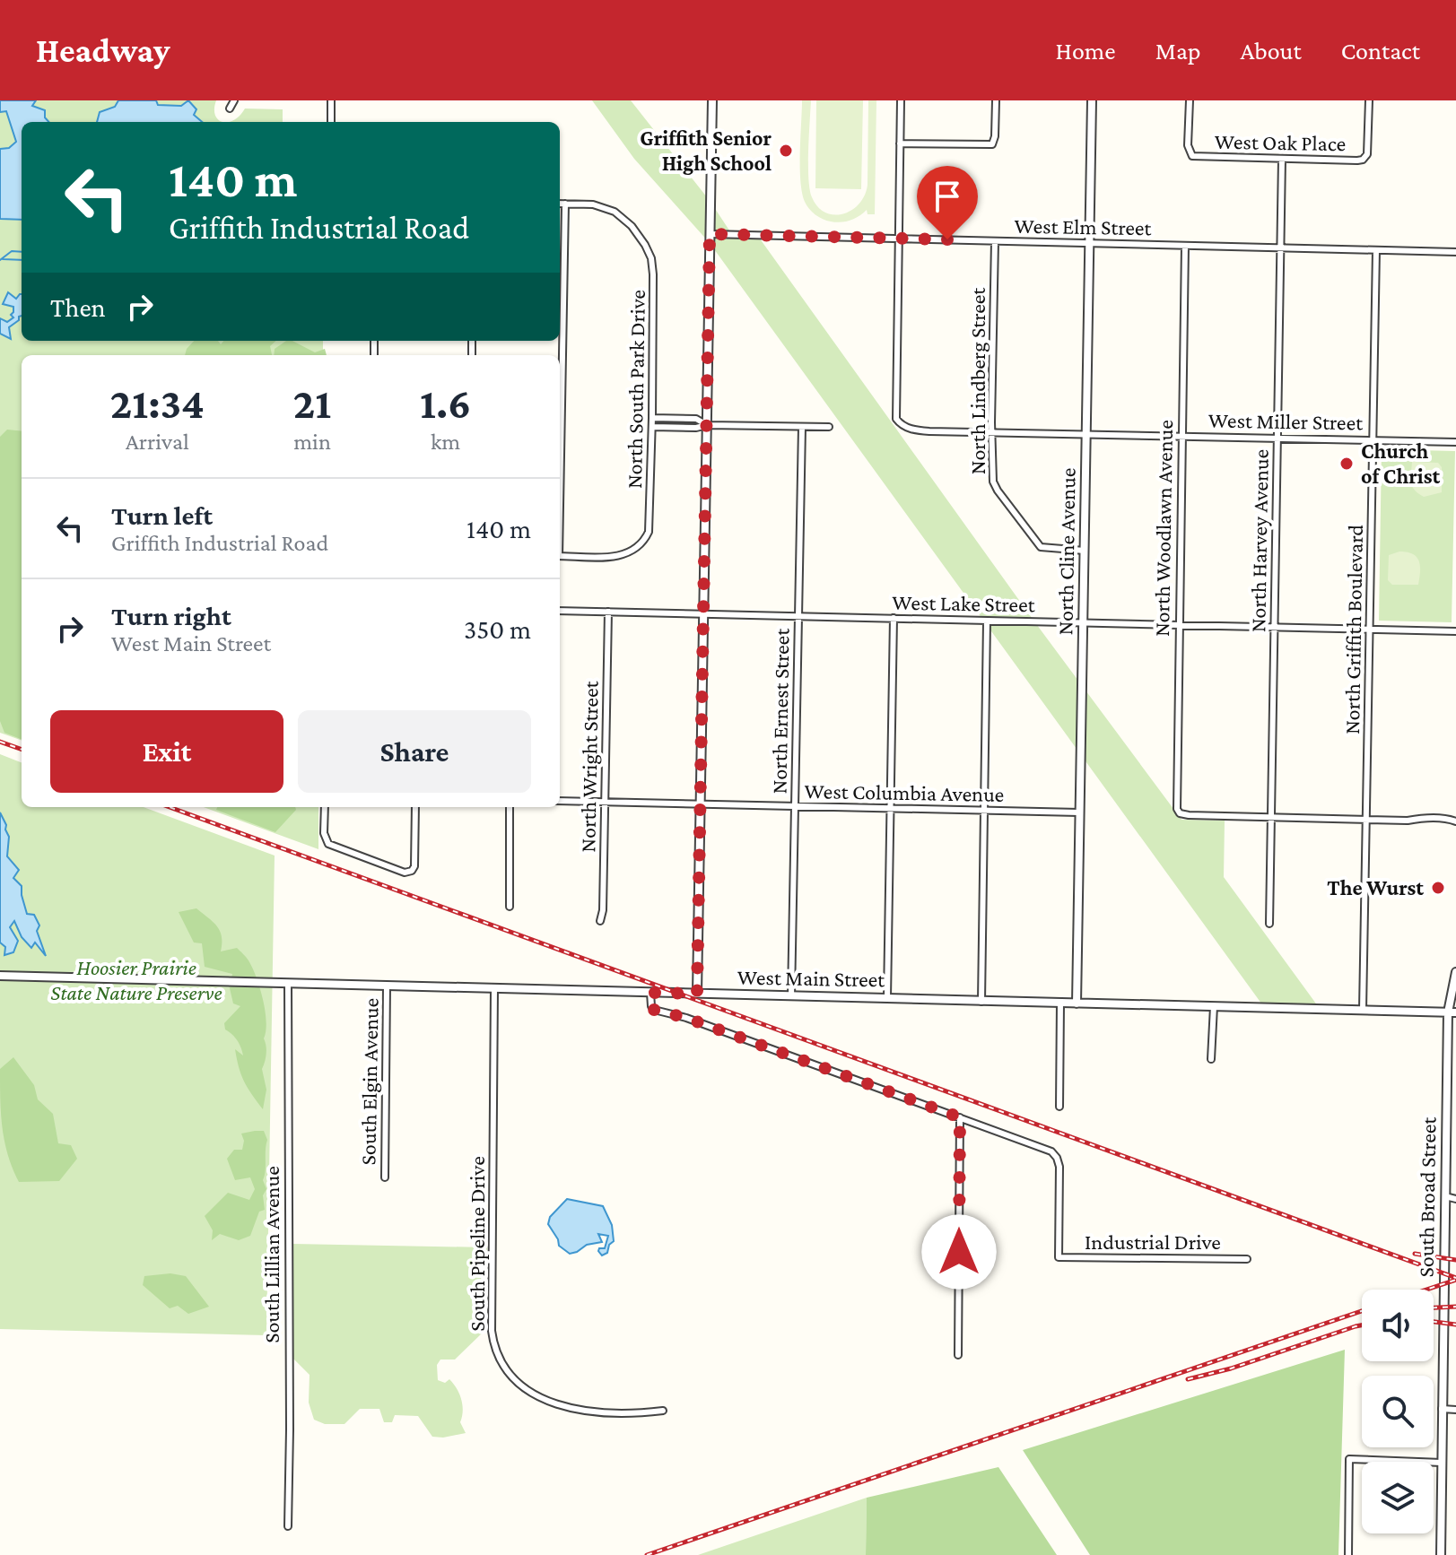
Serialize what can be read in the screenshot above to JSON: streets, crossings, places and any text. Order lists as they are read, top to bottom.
{
  "streets": {
    "street": [
      "West Oak Place",
      "West Elm Street",
      "North Lindberg Street",
      "North South Park Drive",
      "West Miller Street",
      "North Woodlawn Avenue",
      "North Harvey Avenue",
      "North Cline Avenue",
      "West Lake Street",
      "North Griffith Boulevard",
      "North Ernest Street",
      "North Wright Street",
      "West Columbia Avenue",
      "West Main Street",
      "South Elgin Avenue",
      "South Broad Street",
      "Industrial Drive",
      "South Pipeline Drive",
      "South Lillian Avenue"
    ]
  },
  "crossings": [
    ["West Oak Place", "North Harvey Avenue"],
    ["West Elm Street", "North Lindberg Street"],
    ["West Elm Street", "West Miller Street"],
    ["West Elm Street", "North Woodlawn Avenue"],
    ["West Elm Street", "North Harvey Avenue"],
    ["West Elm Street", "North Cline Avenue"],
    ["West Elm Street", "North Griffith Boulevard"],
    ["North Lindberg Street", "West Miller Street"],
    ["North Lindberg Street", "North Cline Avenue"],
    ["West Miller Street", "North Woodlawn Avenue"],
    ["West Miller Street", "North Harvey Avenue"],
    ["West Miller Street", "North Cline Avenue"],
    ["West Miller Street", "North Griffith Boulevard"],
    ["North Woodlawn Avenue", "North Harvey Avenue"],
    ["North Woodlawn Avenue", "West Lake Street"],
    ["North Harvey Avenue", "West Lake Street"],
    ["North Cline Avenue", "West Lake Street"],
    ["North Cline Avenue", "West Columbia Avenue"],
    ["North Cline Avenue", "West Main Street"],
    ["West Lake Street", "North Griffith Boulevard"],
    ["West Lake Street", "North Ernest Street"],
    ["West Lake Street", "North Wright Street"],
    ["North Griffith Boulevard", "West Main Street"],
    ["North Ernest Street", "West Columbia Avenue"],
    ["North Ernest Street", "West Main Street"],
    ["North Wright Street", "West Columbia Avenue"],
    ["West Main Street", "South Elgin Avenue"],
    ["West Main Street", "South Broad Street"],
    ["West Main Street", "South Pipeline Drive"],
    ["West Main Street", "South Lillian Avenue"]
  ],
  "parks": ["Hoosier Prairie State Nature Preserve"],
  "places": ["Griffith Senior High School", "Church of Christ", "The Wurst"],
  "page": {
    "header": "Headway",
    "nav": [
      "Home",
      "Map",
      "About",
      "Contact"
    ],
    "turn": ["140 m", "Griffith Industrial Road"],
    "then": "Then",
    "eta": [
      "21:34",
      "Arrival",
      "21",
      "min",
      "1.6",
      "km"
    ],
    "list": [
      {
        "name": "Turn left",
        "note": "Griffith Industrial Road",
        "value": "140 m"
      },
      {
        "name": "Turn right",
        "note": "West Main Street",
        "value": "350 m"
      }
    ],
    "buttons": ["Exit", "Share"]
  }
}
